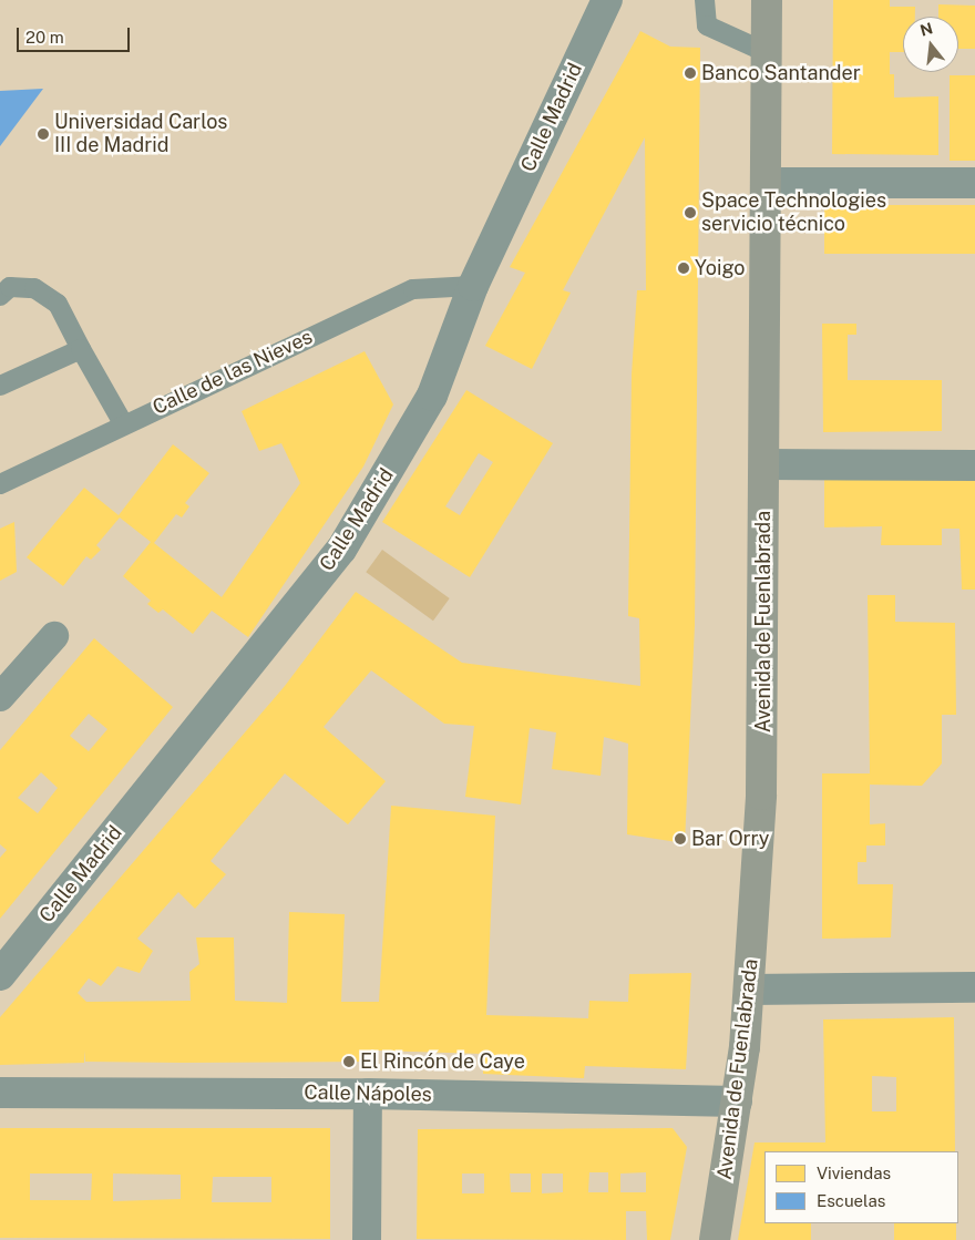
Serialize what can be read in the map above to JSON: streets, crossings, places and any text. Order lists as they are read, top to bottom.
{
  "streets": {
    "main road": ["Avenida de Fuenlabrada"],
    "street": ["Calle Madrid", "Calle Nápoles"],
    "lane": ["Calle de las Nieves"]
  },
  "crossings": [
    ["Calle Madrid", "Calle de las Nieves"],
    ["Avenida de Fuenlabrada", "Calle Nápoles"]
  ],
  "places": [
    "Banco Santander",
    "Universidad Carlos III de Madrid",
    "Space Technologies servicio técnico",
    "Yoigo",
    "Bar Orry",
    "El Rincón de Caye"
  ],
  "legend": ["Viviendas", "Escuelas"],
  "scale_bar": "20 m",
  "north": "top"
}
